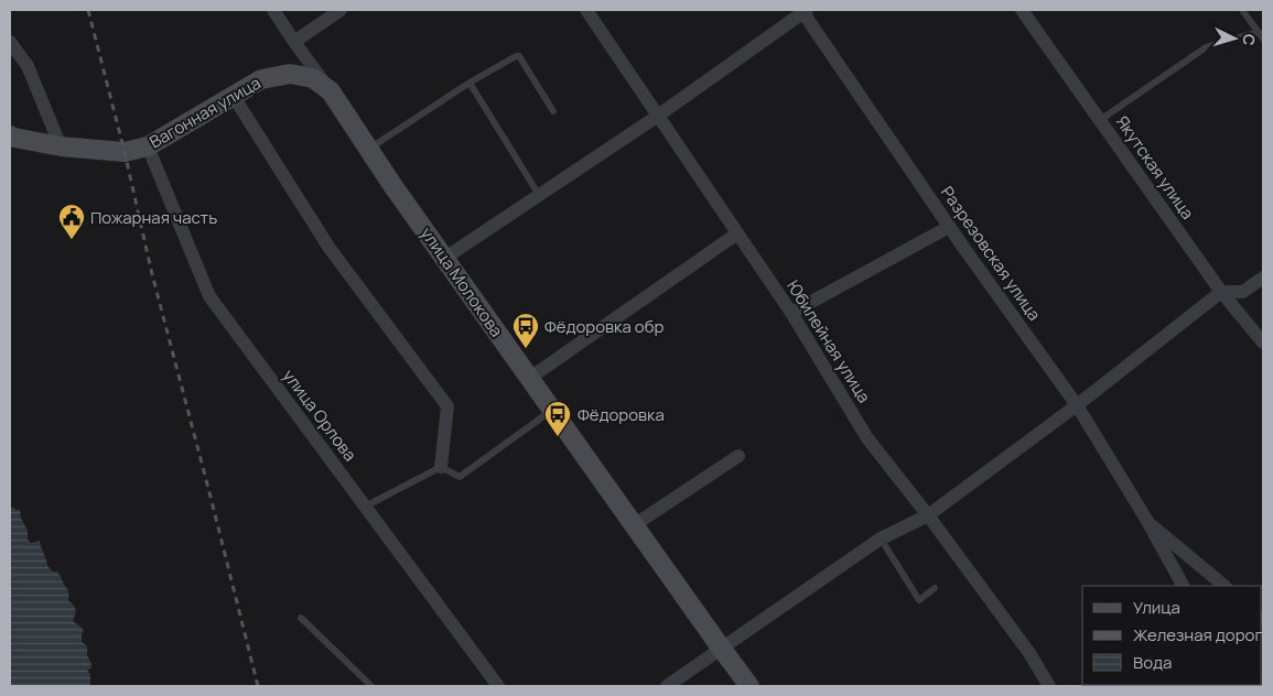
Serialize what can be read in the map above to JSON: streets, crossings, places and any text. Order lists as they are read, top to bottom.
{
  "streets": {
    "street": [
      "Вагонная улица",
      "Якутская улица",
      "Разрезовская улица",
      "улица Молокова",
      "Юбилейная улица",
      "улица Орлова"
    ]
  },
  "crossings": [
    ["Вагонная улица", "улица Молокова"],
    ["Вагонная улица", "улица Орлова"]
  ],
  "places": {
    "public building": ["Пожарная часть"],
    "bus stop": ["Фёдоровка обр", "Фёдоровка"]
  },
  "legend": ["Улица", "Железная дорога", "Вода"],
  "north": "right"
}
